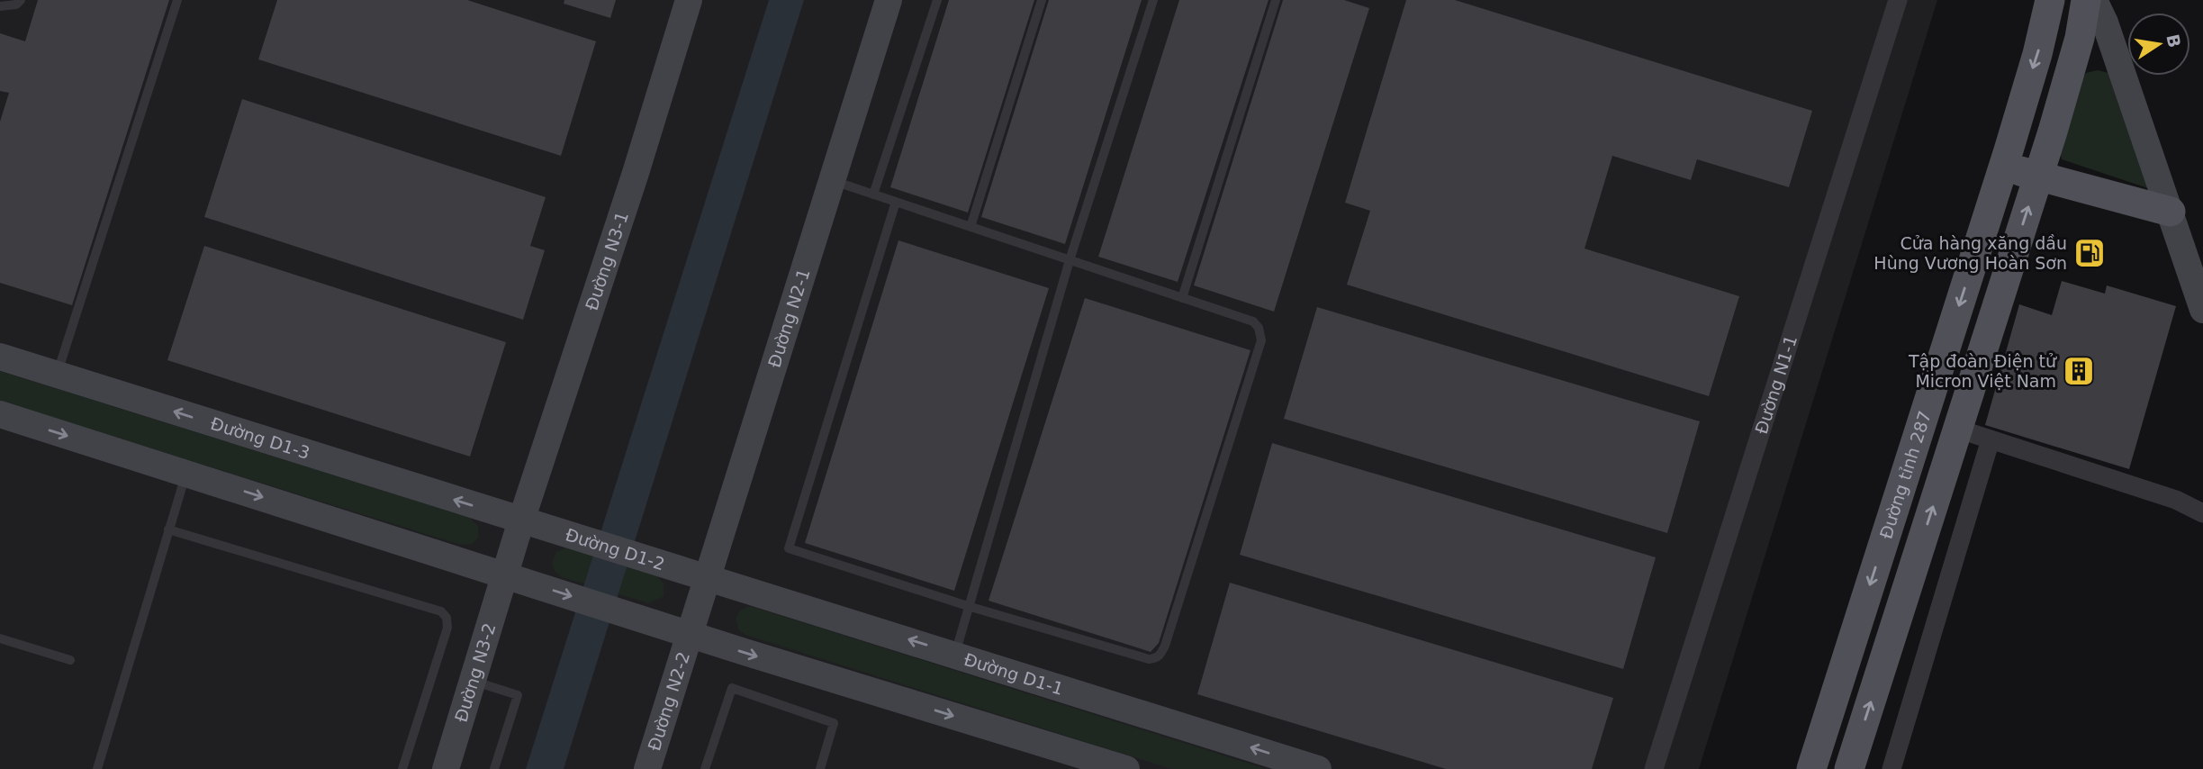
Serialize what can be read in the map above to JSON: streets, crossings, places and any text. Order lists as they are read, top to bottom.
{
  "streets": {
    "main road": ["Đường tỉnh 287"],
    "street": [
      "Đường N3-1",
      "Đường N2-1",
      "Đường N1-1",
      "Đường D1-3",
      "Đường D1-2",
      "Đường N3-2",
      "Đường D1-1",
      "Đường N2-2"
    ]
  },
  "crossings": [
    ["Đường N3-1", "Đường D1-3"],
    ["Đường N3-1", "Đường D1-2"],
    ["Đường N3-1", "Đường N3-2"],
    ["Đường N2-1", "Đường D1-2"],
    ["Đường N2-1", "Đường D1-1"],
    ["Đường N2-1", "Đường N2-2"],
    ["Đường D1-3", "Đường D1-2"],
    ["Đường D1-2", "Đường D1-1"]
  ],
  "places": {
    "fuel station": ["Cửa hàng xăng dầu Hùng Vương Hoàn Sơn"],
    "building": ["Tập đoàn Điện tử Micron Việt Nam"]
  },
  "north": "right"
}
